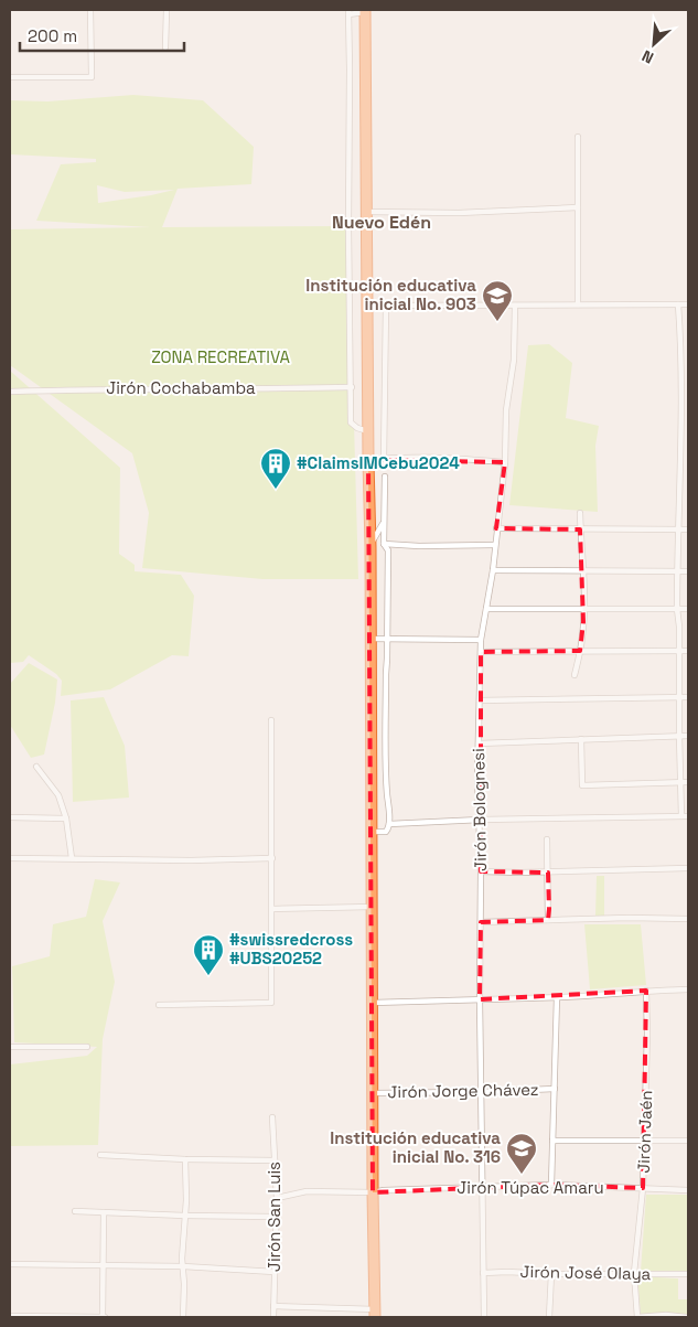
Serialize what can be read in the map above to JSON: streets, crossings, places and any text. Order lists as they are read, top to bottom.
{
  "streets": {
    "street": [
      "Jirón Cochabamba",
      "Jirón Bolognesi",
      "Jirón Jorge Chávez",
      "Jirón Jaén",
      "Jirón Túpac Amaru",
      "Jirón San Luis",
      "Jirón José Olaya"
    ]
  },
  "crossings": [
    ["Jirón Bolognesi", "Jirón Jorge Chávez"],
    ["Jirón Bolognesi", "Jirón Túpac Amaru"],
    ["Jirón Bolognesi", "Jirón José Olaya"],
    ["Jirón Jaén", "Jirón Túpac Amaru"],
    ["Jirón Jaén", "Jirón José Olaya"],
    ["Jirón Túpac Amaru", "Jirón San Luis"]
  ],
  "districts": ["Nuevo Edén"],
  "parks": ["ZONA RECREATIVA"],
  "places": {
    "school or university": ["Institución educativa inicial No. 903", "Institución educativa inicial No. 316"],
    "building": ["#ClaimsIMCebu2024", "#swissredcross #UBS20252"]
  },
  "scale_bar": "200 m",
  "north": "bottom left"
}
